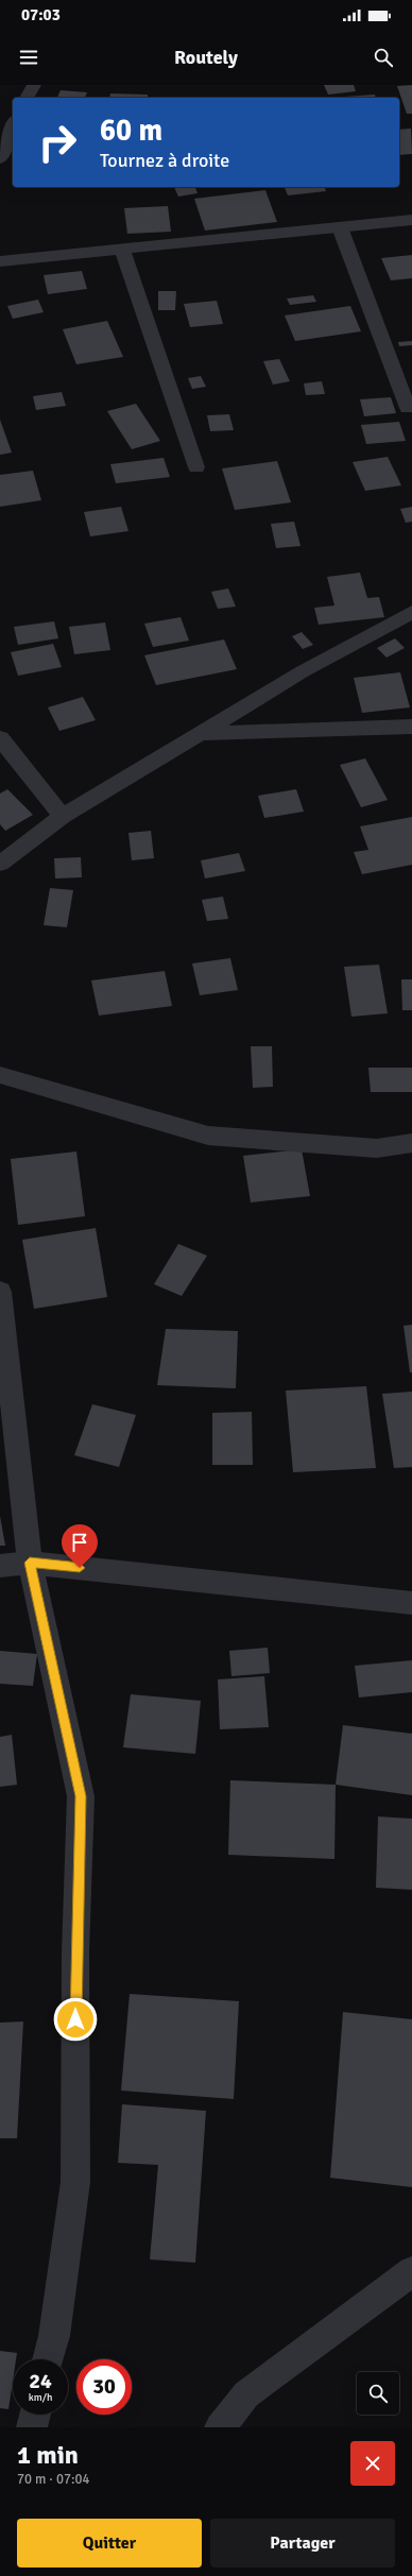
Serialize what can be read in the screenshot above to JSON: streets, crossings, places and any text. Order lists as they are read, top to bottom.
{
  "page": {
    "status": "07:03",
    "header": "Routely",
    "turn": ["60 m", "Tournez à droite"],
    "speed": "24 km/h",
    "limit": "30",
    "heading": ["1 min", "70 m · 07:04"],
    "buttons": ["Quitter", "Partager"]
  }
}
